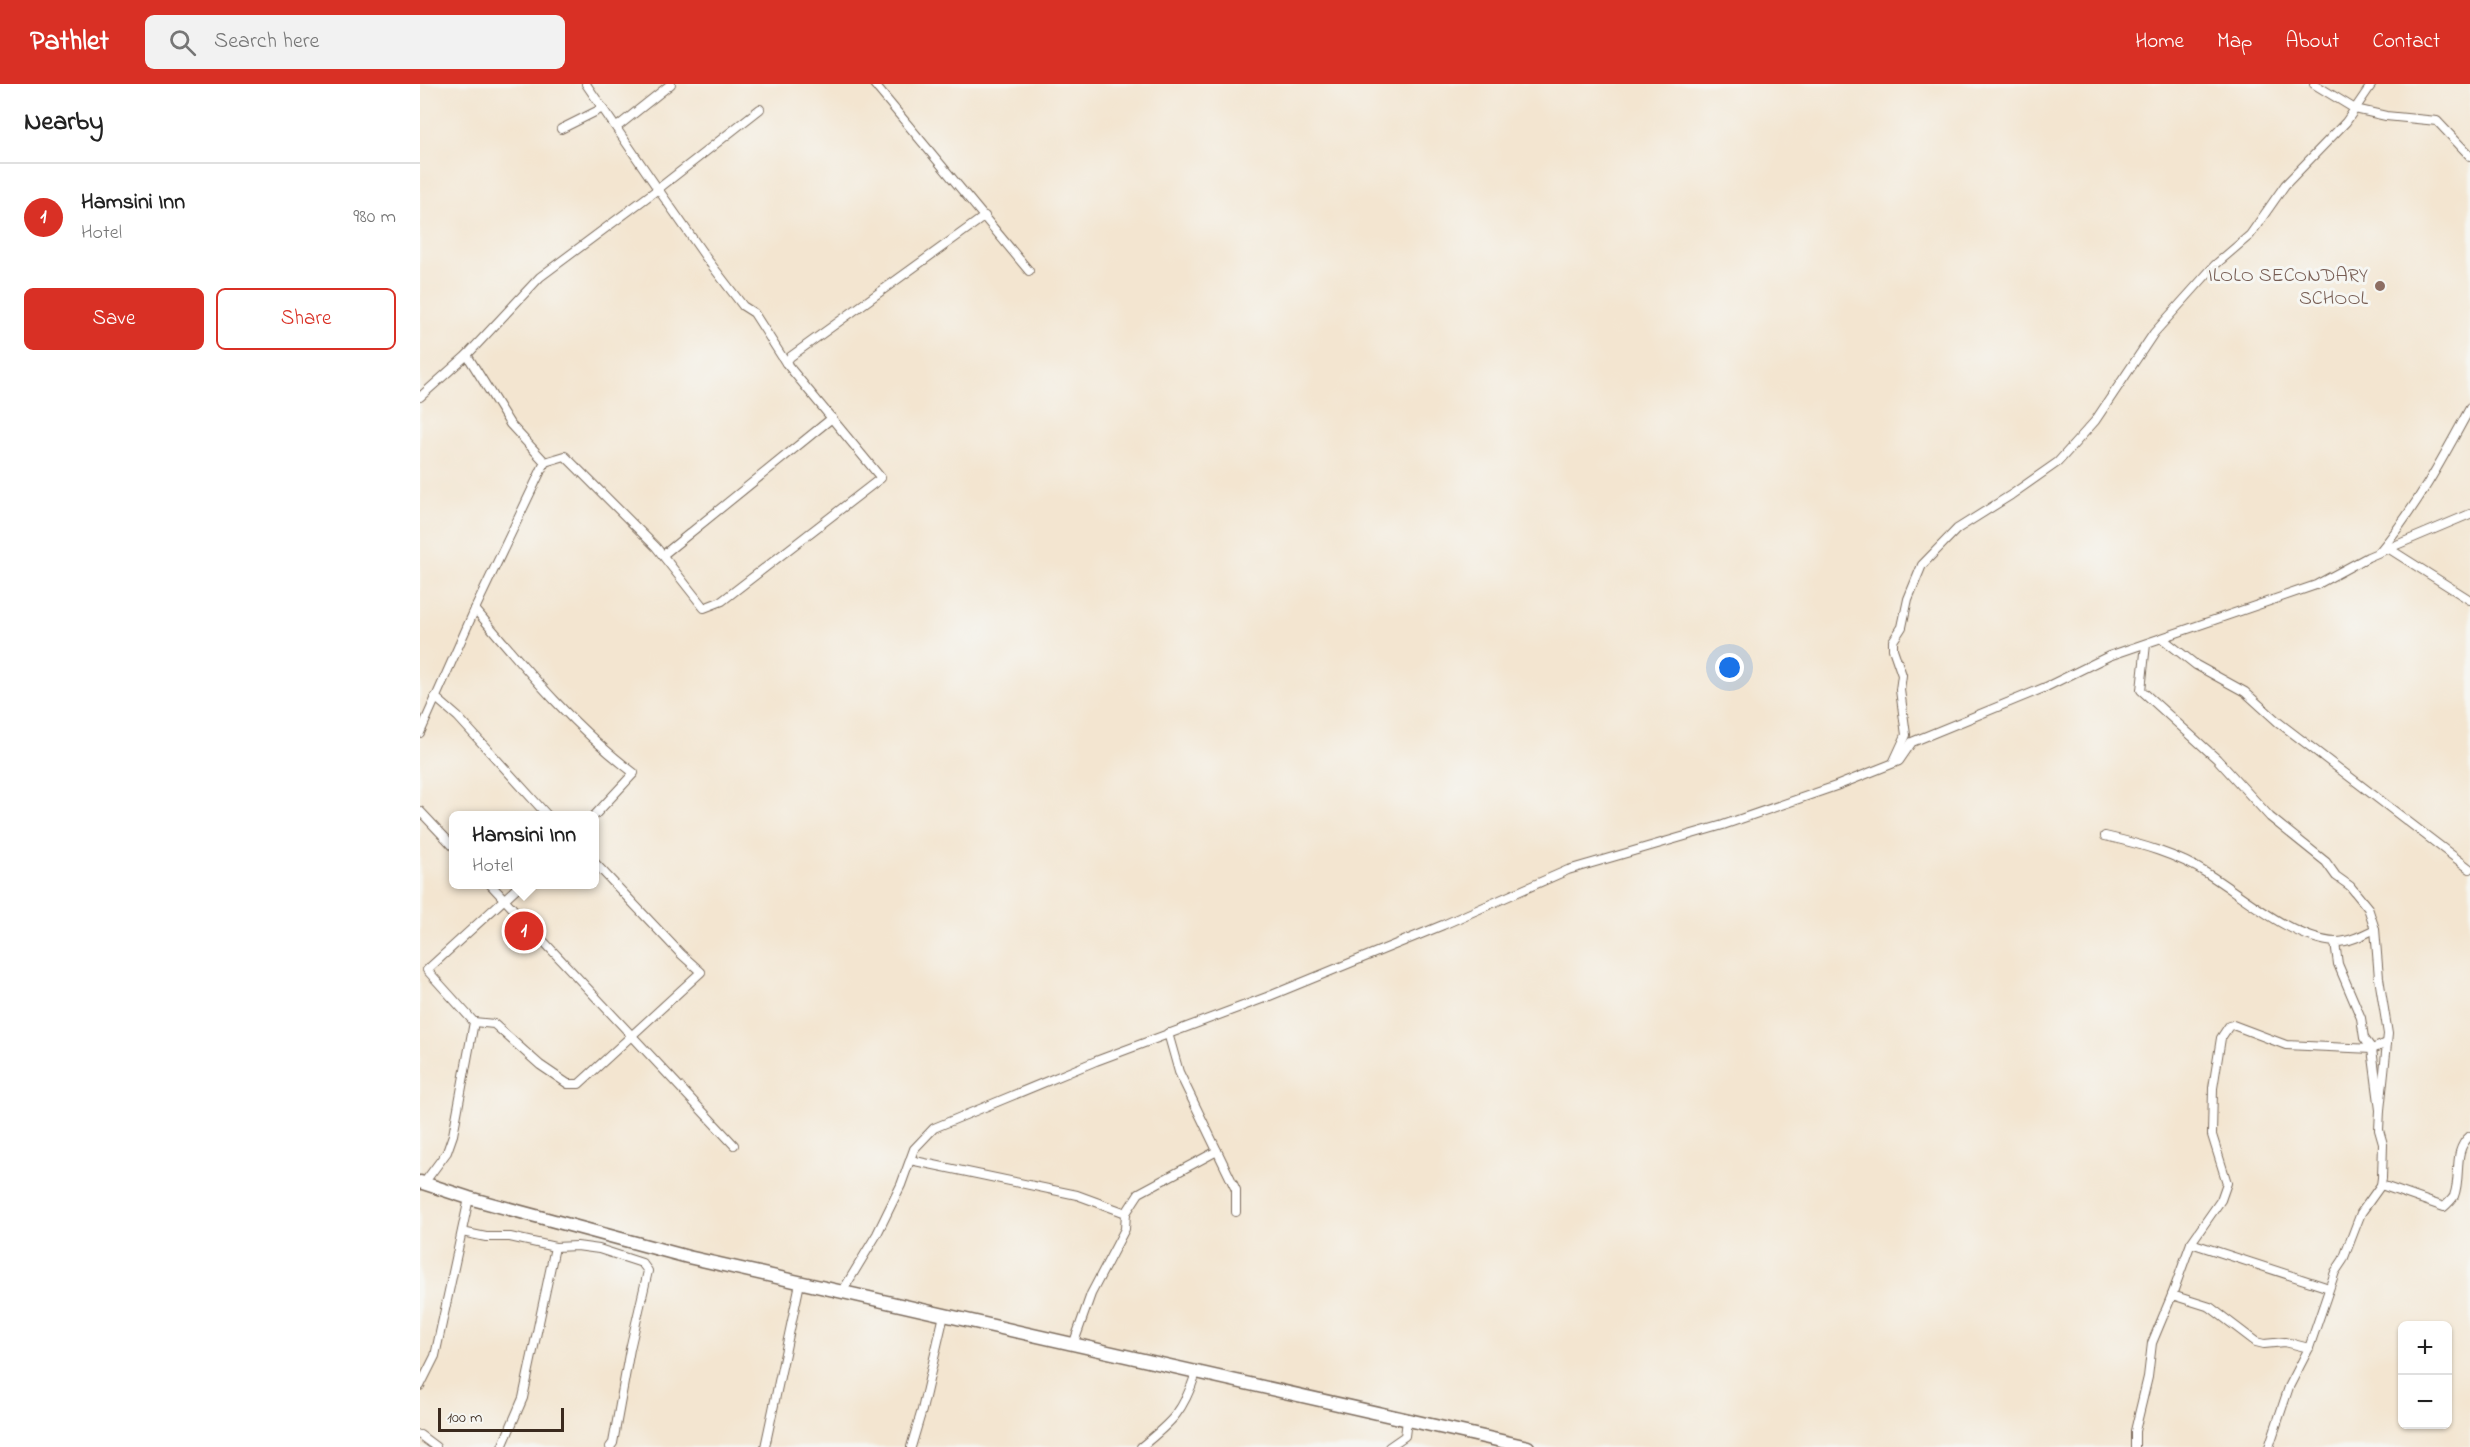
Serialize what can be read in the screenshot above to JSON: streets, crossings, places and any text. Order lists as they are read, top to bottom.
{
  "places": ["ILOLO SECONDARY SCHOOL"],
  "scale_bar": "100 m",
  "page": {
    "header": "Pathlet",
    "search": "Search here",
    "nav": [
      "Home",
      "Map",
      "About",
      "Contact"
    ],
    "heading": "Nearby",
    "list": [
      {
        "mark": "1",
        "name": "Hamsini Inn",
        "note": "Hotel",
        "value": "980 m"
      }
    ],
    "buttons": ["Save", "Share"],
    "popup": ["Hamsini Inn", "Hotel"],
    "pins": "1",
    "map_buttons": ["+", "−"],
    "scale": "100 m"
  }
}
